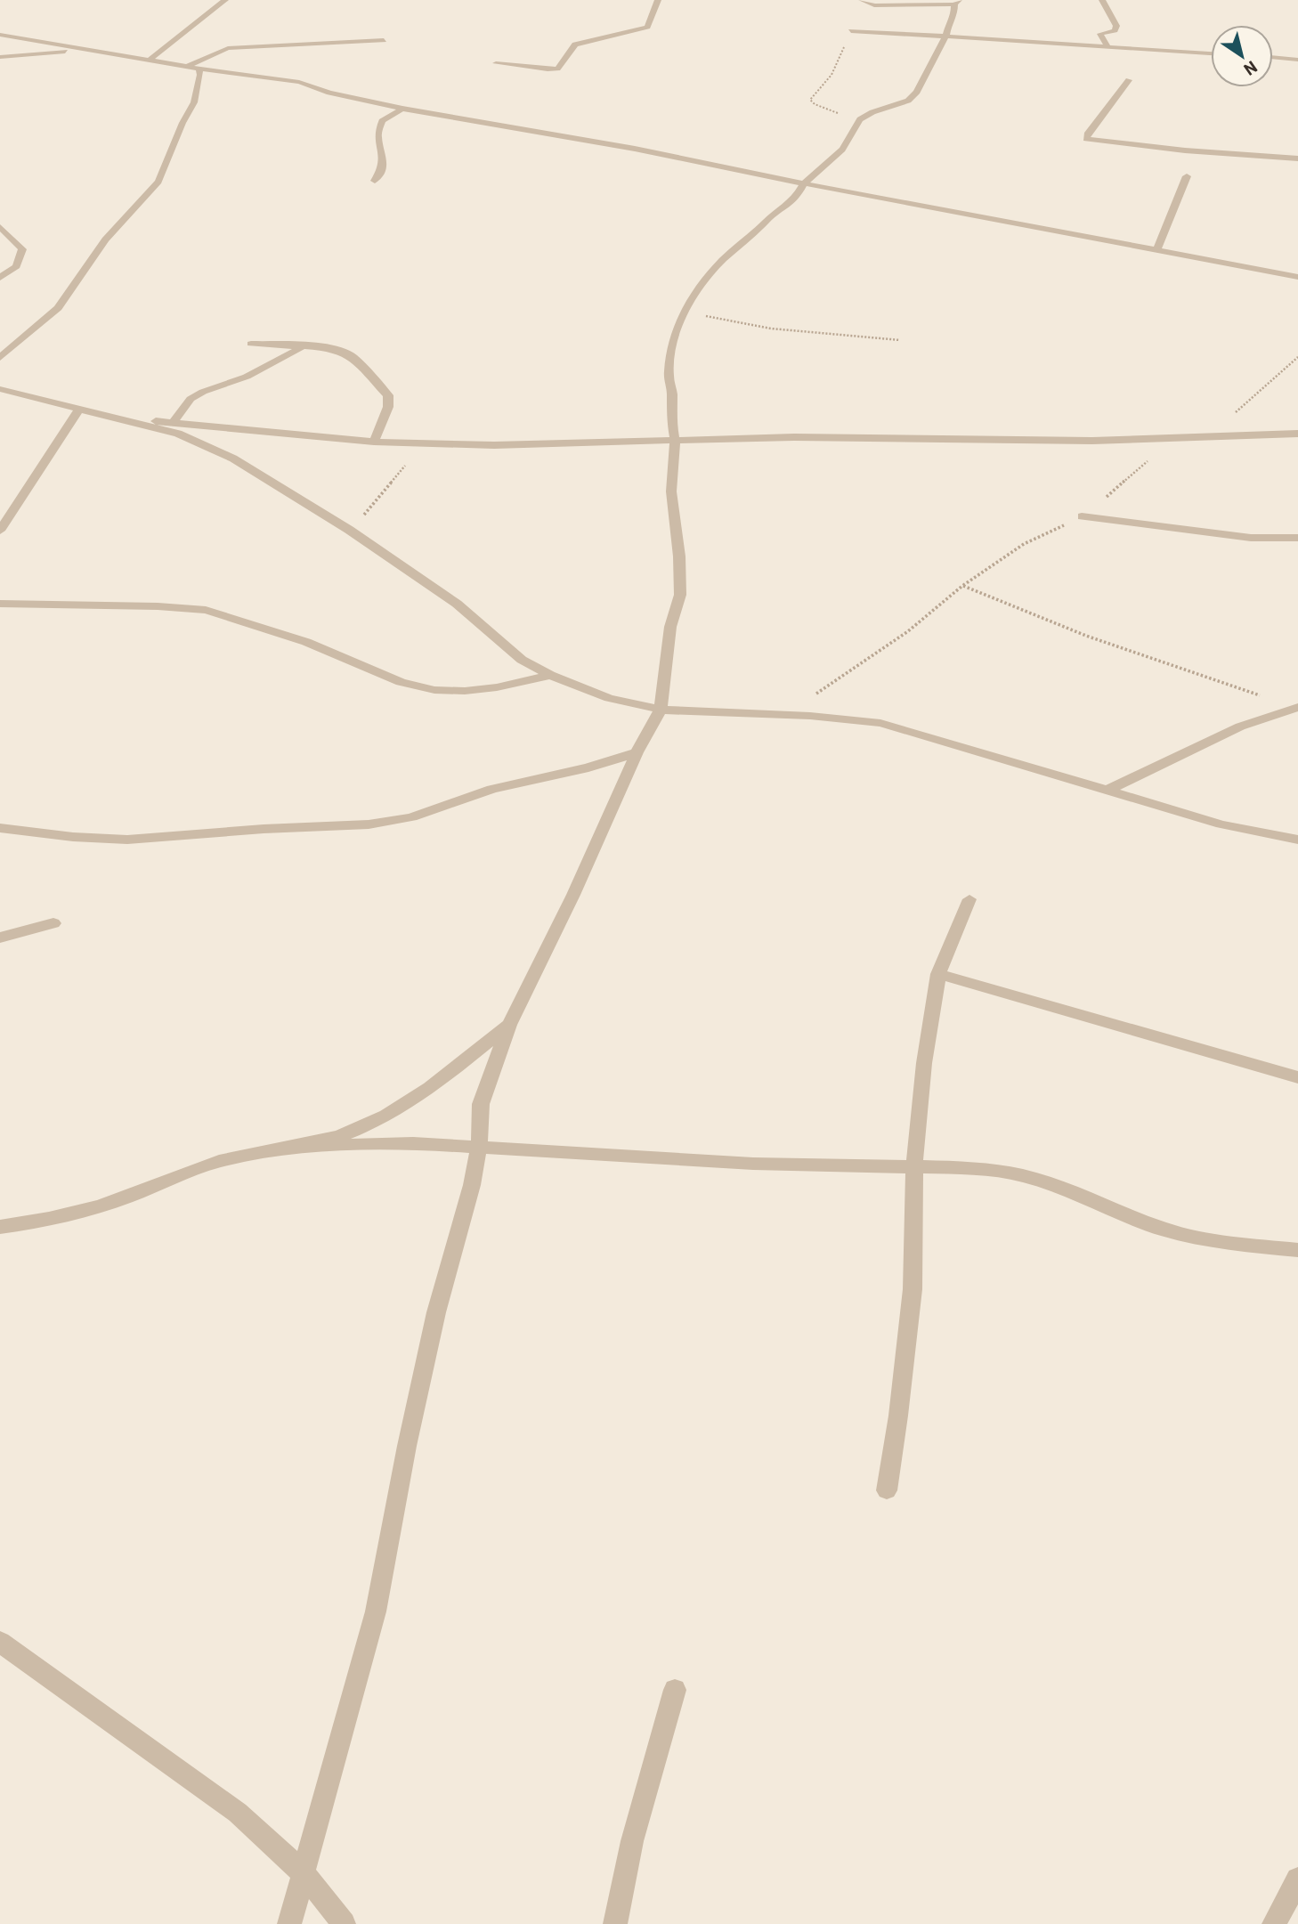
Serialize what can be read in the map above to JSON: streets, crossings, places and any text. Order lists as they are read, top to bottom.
{
  "north": "bottom right"
}
